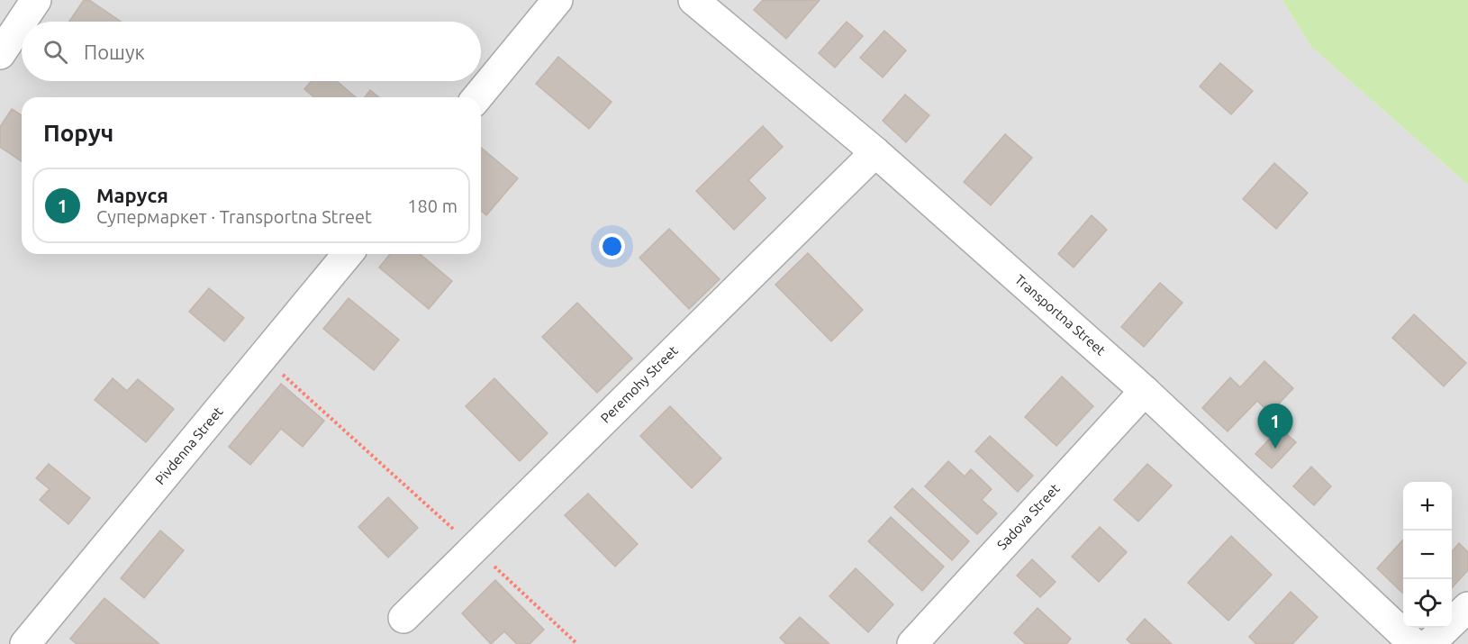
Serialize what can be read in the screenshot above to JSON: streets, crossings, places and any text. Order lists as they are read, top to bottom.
{
  "streets": {
    "street": [
      "Transportna Street",
      "Peremohy Street",
      "Pivdenna Street",
      "Sadova Street"
    ]
  },
  "crossings": [
    ["Transportna Street", "Peremohy Street"],
    ["Transportna Street", "Sadova Street"]
  ],
  "page": {
    "search": "Пошук",
    "heading": "Поруч",
    "list": [
      {
        "mark": "1",
        "name": "Маруся",
        "note": "Супермаркет · Transportna Street",
        "value": "180 m"
      }
    ],
    "pins": "1",
    "map_buttons": ["+", "−"]
  }
}
